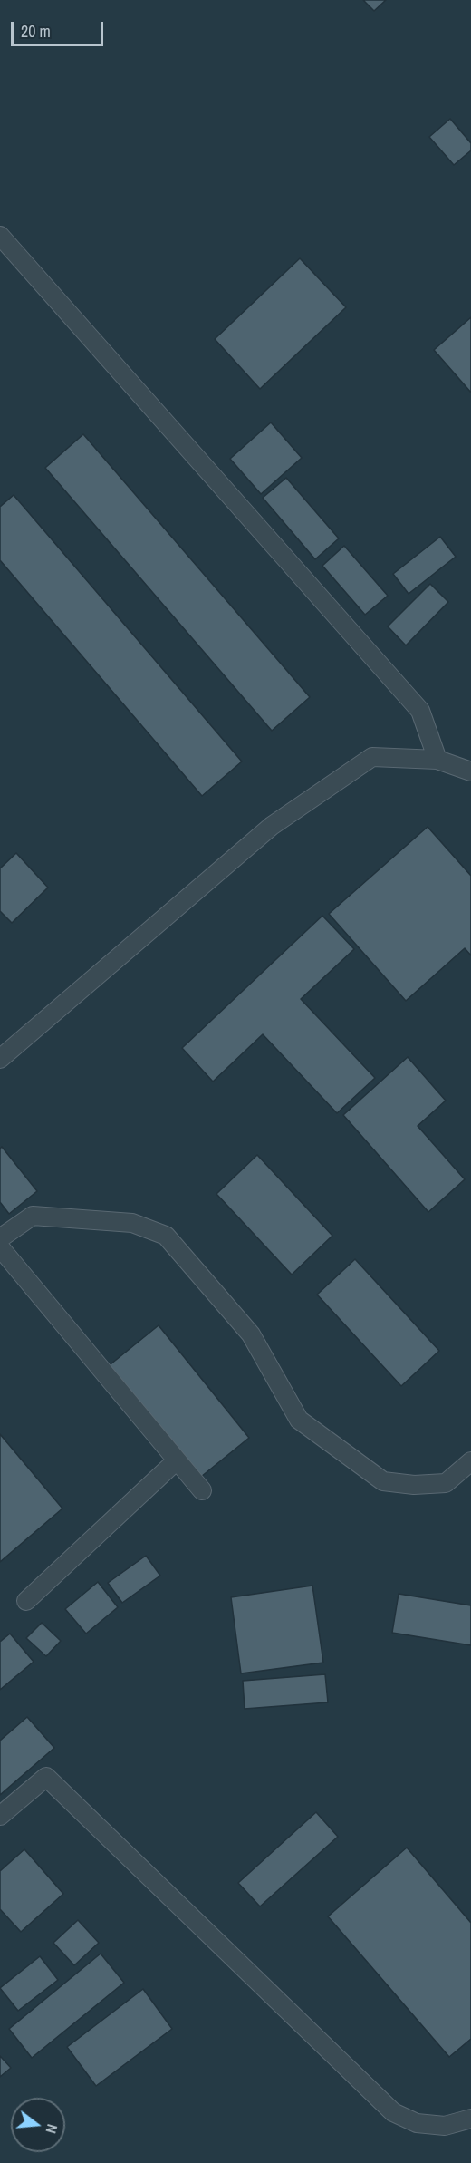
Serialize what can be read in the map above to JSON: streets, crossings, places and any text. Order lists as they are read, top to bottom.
{
  "scale_bar": "20 m",
  "north": "right"
}
